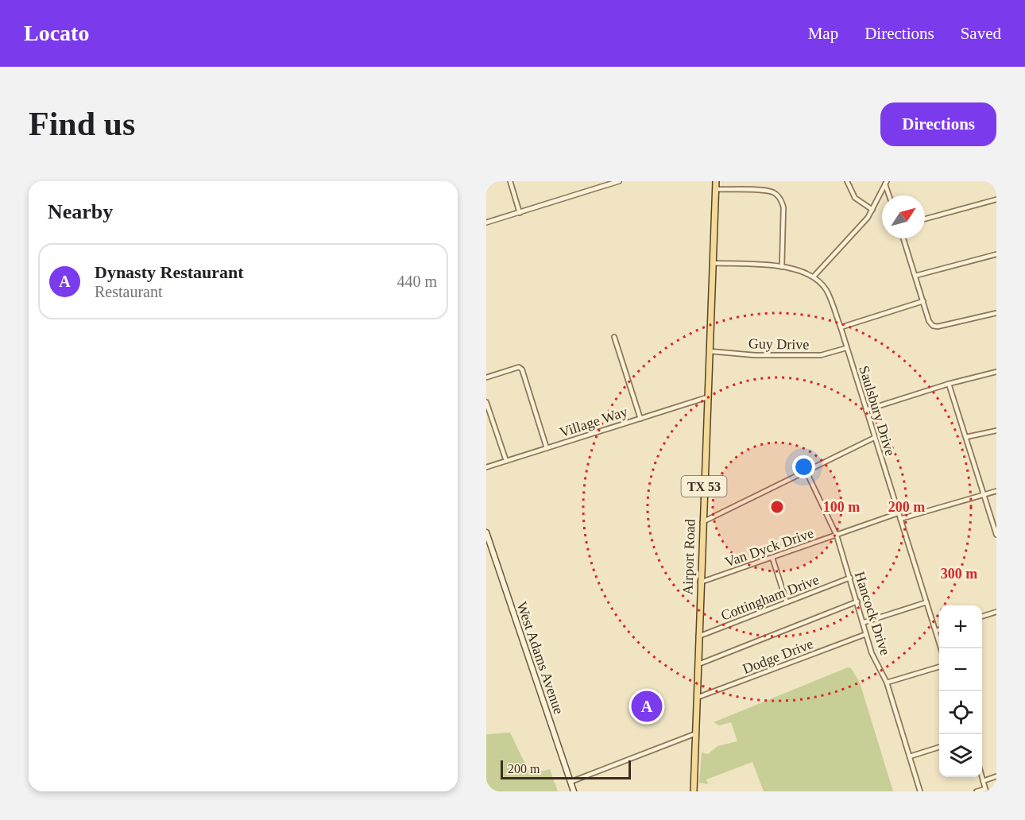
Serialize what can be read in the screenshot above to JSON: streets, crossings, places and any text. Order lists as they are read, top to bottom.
{
  "streets": {
    "main road": ["TX 53", "Airport Road", "West Adams Avenue"],
    "street": [
      "Guy Drive",
      "Saulsbury Drive",
      "Village Way",
      "Van Dyck Drive",
      "Cottingham Drive",
      "Hancock Drive",
      "Dodge Drive"
    ]
  },
  "crossings": [
    ["Guy Drive", "Saulsbury Drive"],
    ["Guy Drive", "Airport Road"],
    ["Saulsbury Drive", "Van Dyck Drive"],
    ["Village Way", "Airport Road"],
    ["Van Dyck Drive", "Airport Road"],
    ["Van Dyck Drive", "Hancock Drive"],
    ["Airport Road", "Cottingham Drive"],
    ["Airport Road", "Dodge Drive"],
    ["Cottingham Drive", "Hancock Drive"],
    ["Hancock Drive", "Dodge Drive"]
  ],
  "scale_bar": "200 m",
  "north": "top right",
  "page": {
    "header": "Locato",
    "nav": ["Map", "Directions", "Saved"],
    "buttons": "Directions",
    "title": "Find us",
    "heading": "Nearby",
    "list": [
      {
        "mark": "A",
        "name": "Dynasty Restaurant",
        "note": "Restaurant",
        "value": "440 m"
      }
    ],
    "map_buttons": ["+", "−"],
    "pins": "A",
    "scale": "200 m"
  },
  "rings": ["100 m", "200 m", "300 m"]
}
